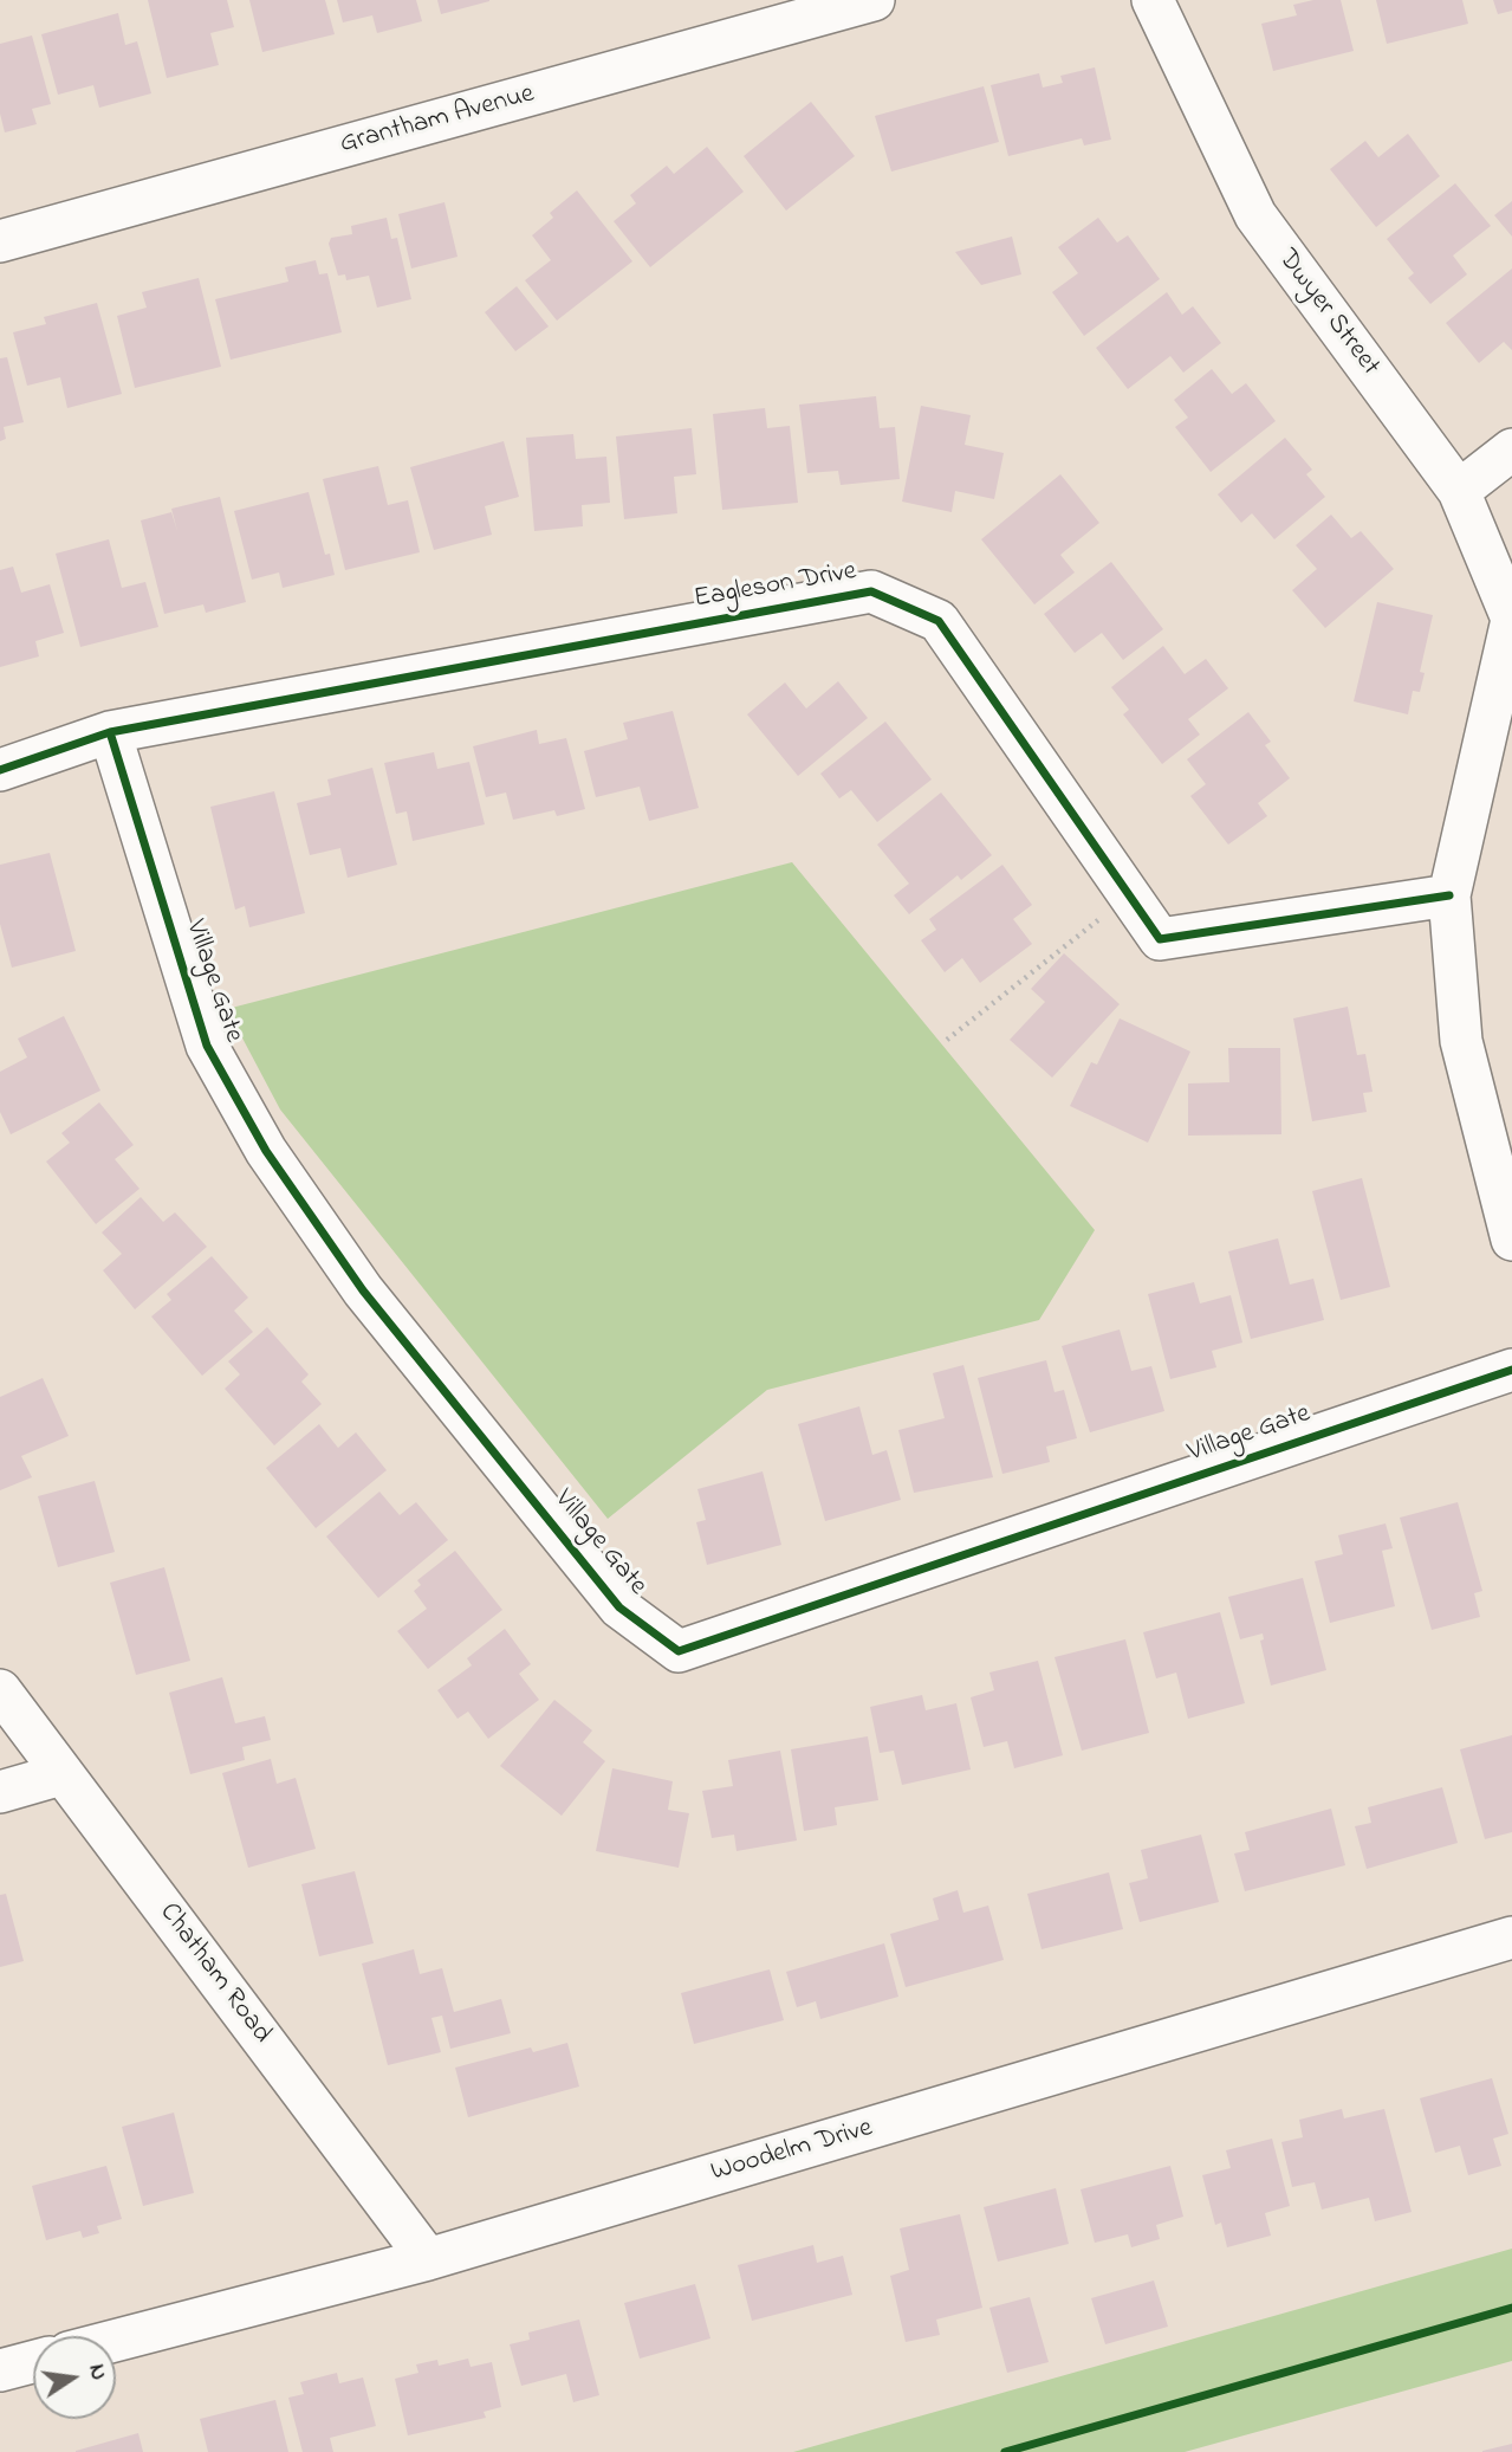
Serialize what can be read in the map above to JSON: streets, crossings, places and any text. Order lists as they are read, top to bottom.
{
  "streets": {
    "street": [
      "Grantham Avenue",
      "Dwyer Street",
      "Eagleson Drive",
      "Village Gate",
      "Chatham Road",
      "Woodelm Drive"
    ]
  },
  "crossings": [
    ["Dwyer Street", "Eagleson Drive"],
    ["Eagleson Drive", "Village Gate"],
    ["Chatham Road", "Woodelm Drive"]
  ],
  "north": "right"
}
